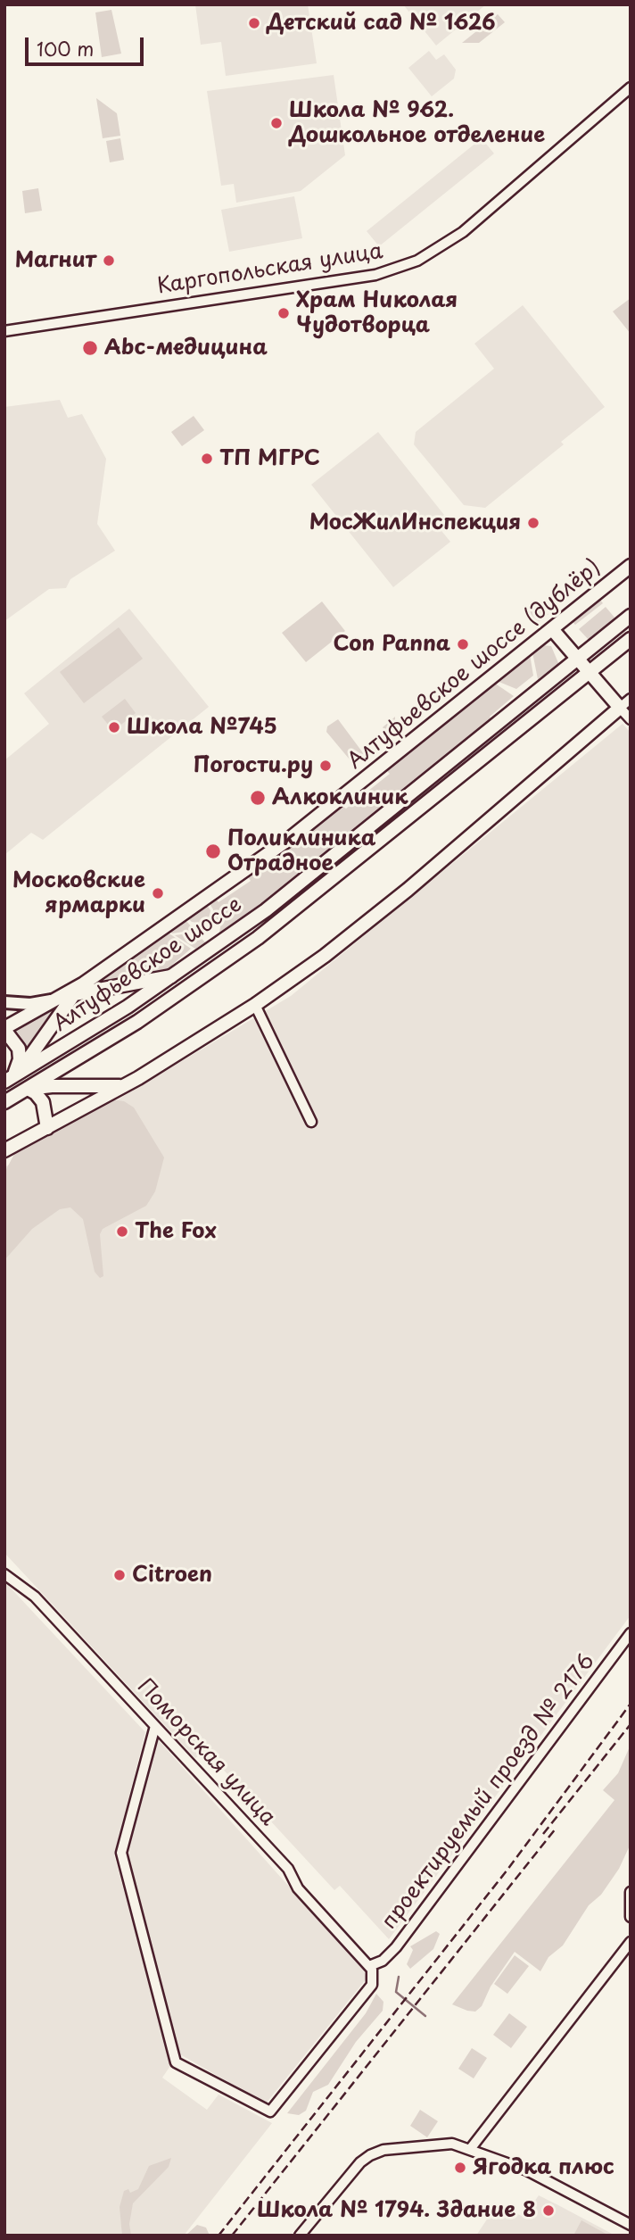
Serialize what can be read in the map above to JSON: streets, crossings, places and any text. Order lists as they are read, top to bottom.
{
  "streets": {
    "main road": ["Алтуфьевское шоссе (дублёр)", "Алтуфьевское шоссе"],
    "street": ["Каргопольская улица", "Поморская улица", "проектируемый проезд № 2176"]
  },
  "crossings": [
    ["Поморская улица", "проектируемый проезд № 2176"]
  ],
  "places": [
    "Детский сад № 1626",
    "Школа № 962. Дошкольное отделение",
    "Магнит",
    "Храм Николая Чудотворца",
    "Abc-медицина",
    "ТП МГРС",
    "МосЖилИнспекция",
    "Con Panna",
    "Школа №745",
    "Погости.ру",
    "Алкоклиник",
    "Поликлиника Отрадное",
    "Московские ярмарки",
    "The Fox",
    "Citroen",
    "Ягодка плюс",
    "Школа № 1794. Здание 8"
  ],
  "scale_bar": "100 m"
}
